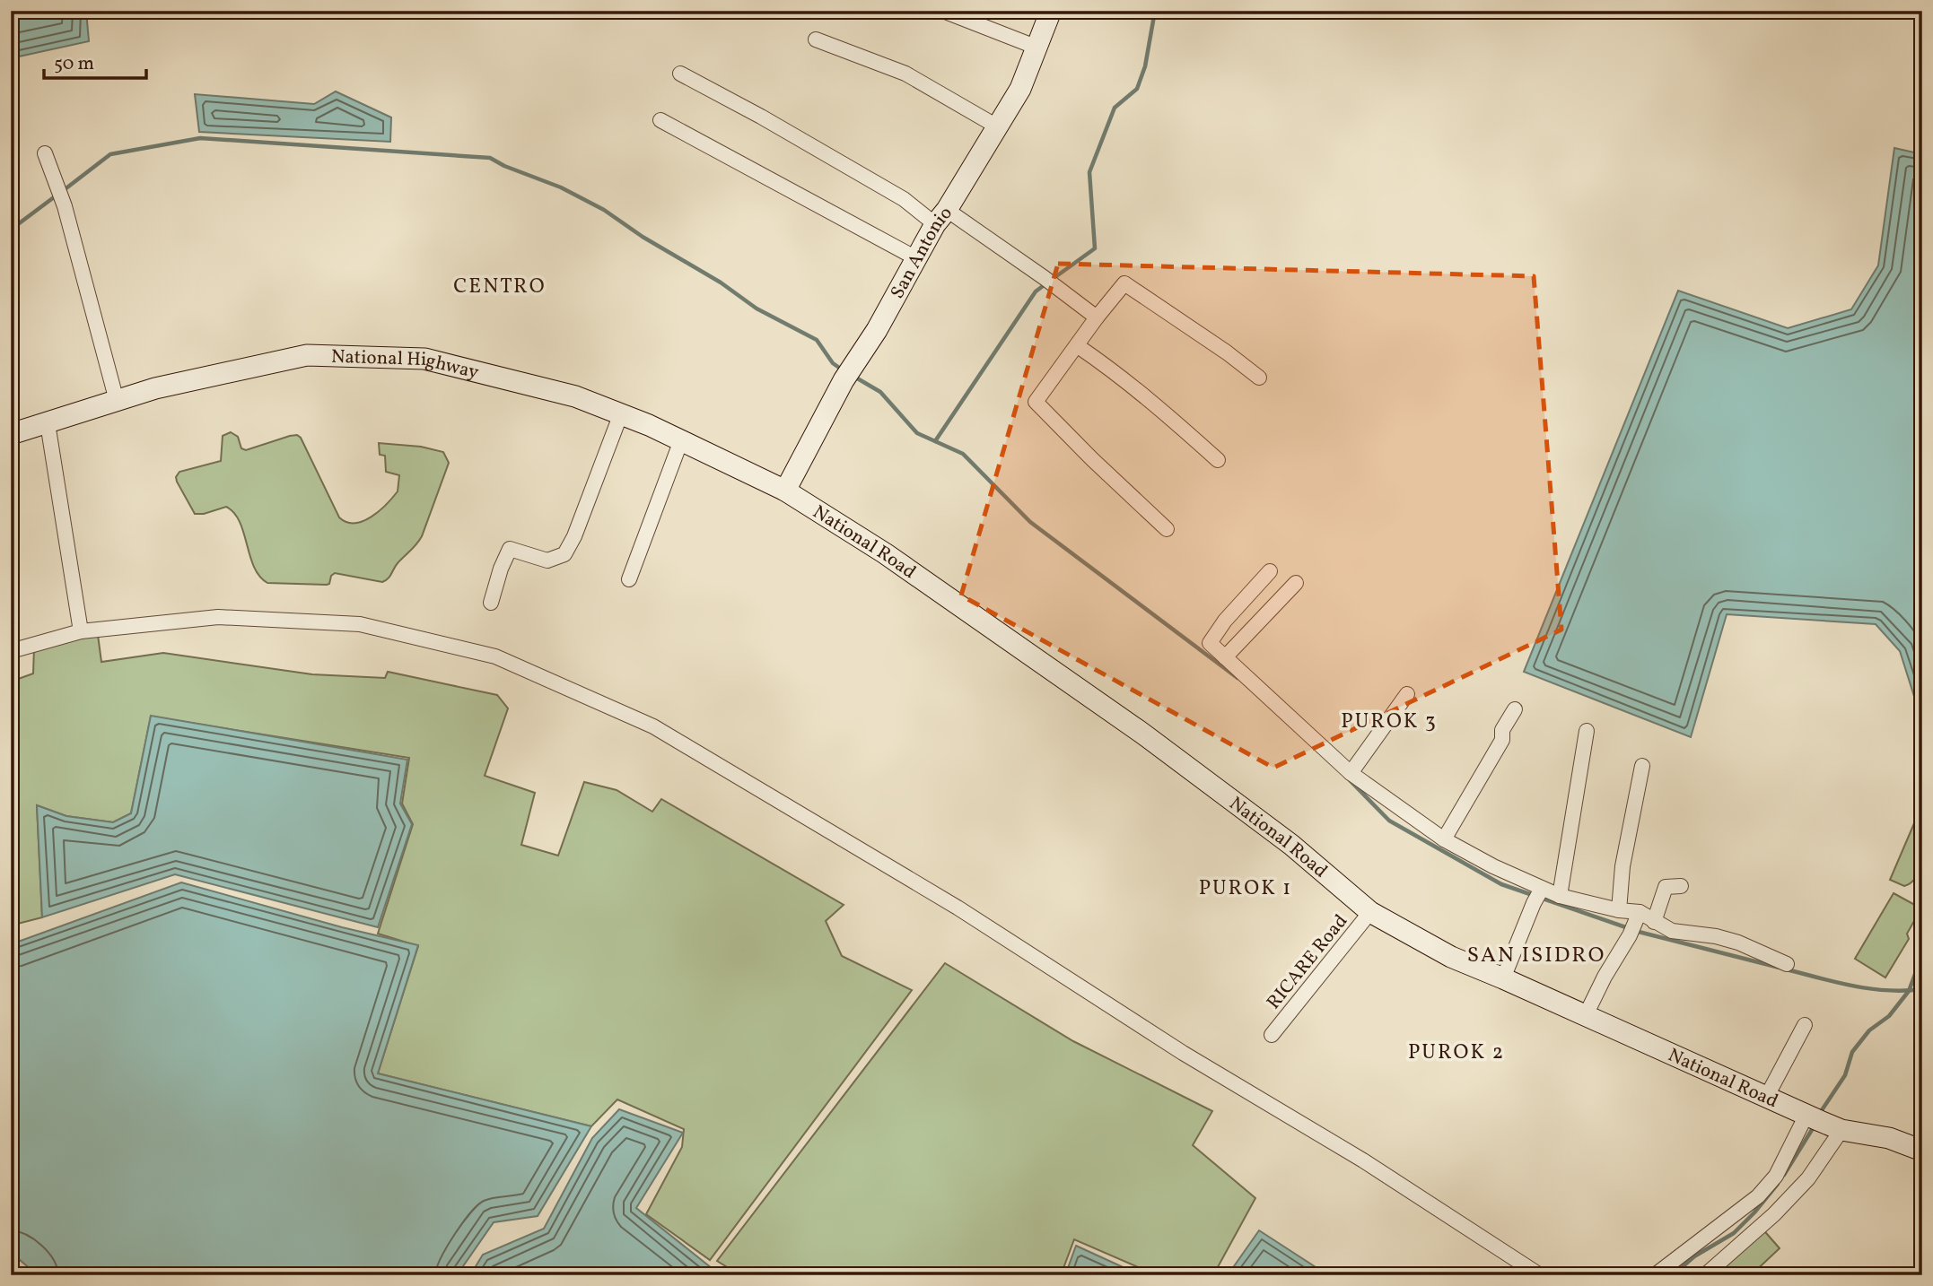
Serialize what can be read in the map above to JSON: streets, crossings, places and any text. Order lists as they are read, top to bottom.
{
  "streets": {
    "main road": ["San Antonio", "National Highway", "National Road"],
    "street": ["RICARE Road"]
  },
  "crossings": [
    ["San Antonio", "National Highway"],
    ["San Antonio", "National Road"],
    ["National Highway", "National Road"],
    ["National Road", "RICARE Road"]
  ],
  "districts": [
    "CENTRO",
    "PUROK 3",
    "PUROK 1",
    "SAN ISIDRO",
    "PUROK 2"
  ],
  "scale_bar": "50 m"
}
